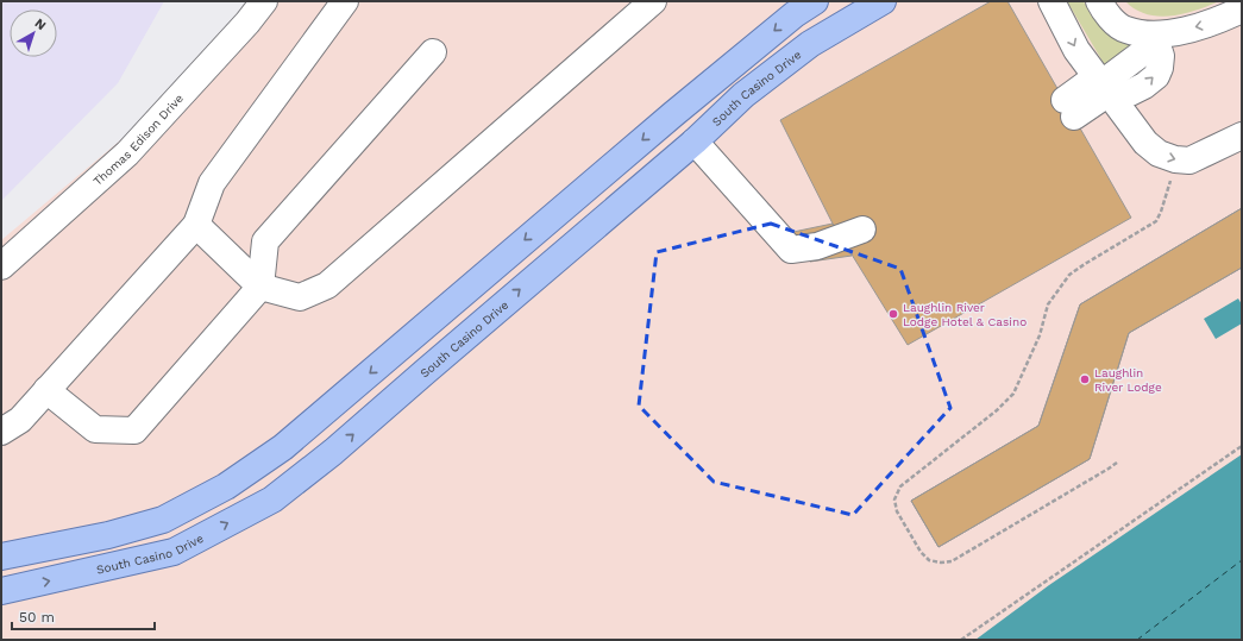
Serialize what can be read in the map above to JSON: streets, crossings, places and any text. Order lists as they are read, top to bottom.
{
  "streets": {
    "main road": ["South Casino Drive"],
    "street": ["Thomas Edison Drive"]
  },
  "places": ["Laughlin River Lodge Hotel & Casino", "Laughlin River Lodge"],
  "scale_bar": "50 m",
  "north": "top right"
}
